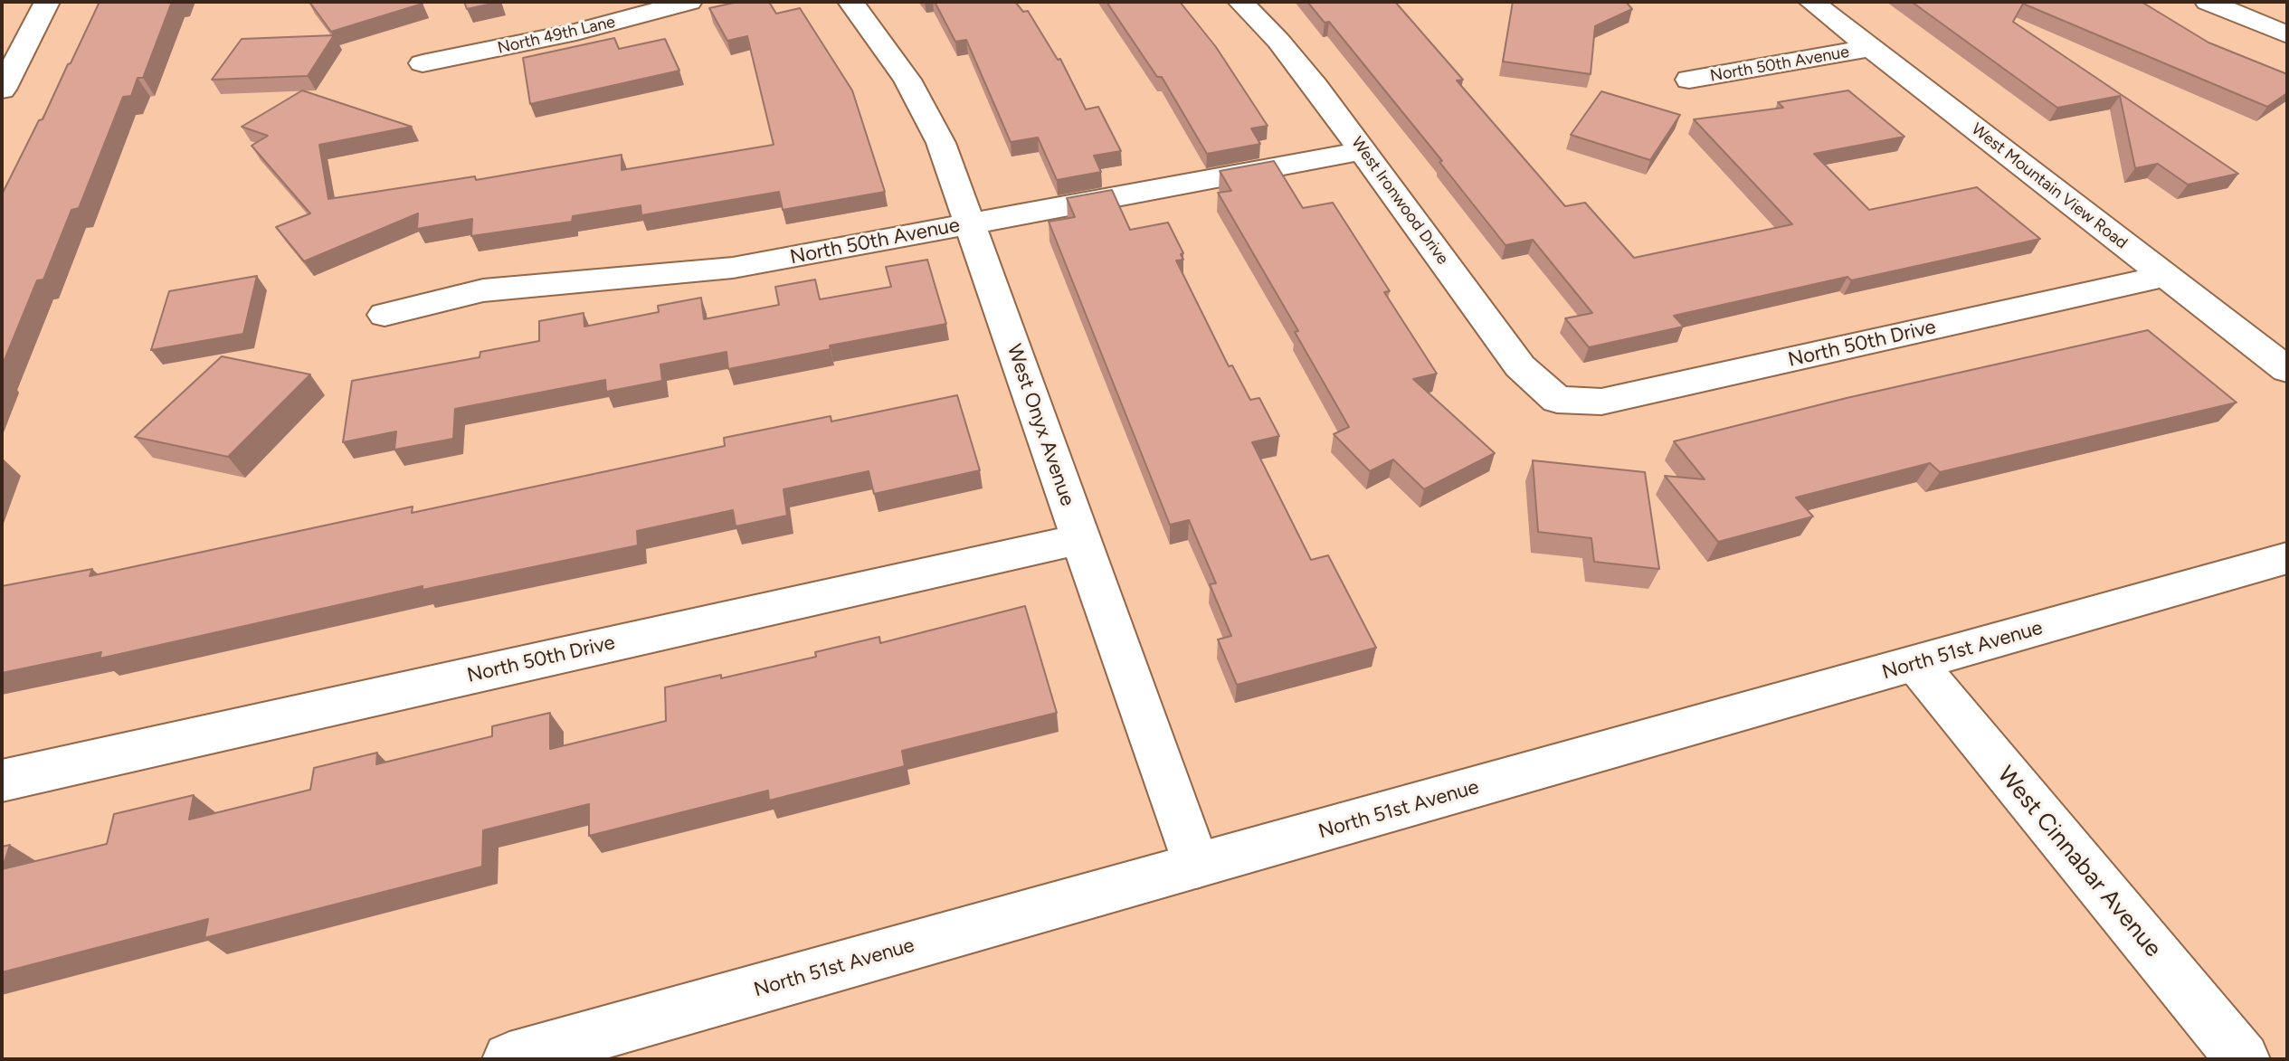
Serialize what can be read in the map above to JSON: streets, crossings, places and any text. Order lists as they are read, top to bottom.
{
  "streets": {
    "street": [
      "North 49th Lane",
      "North 50th Avenue",
      "West Mountain View Road",
      "West Ironwood Drive",
      "North 50th Drive",
      "West Onyx Avenue",
      "North 51st Avenue",
      "West Cinnabar Avenue"
    ]
  },
  "crossings": [
    ["North 50th Avenue", "West Mountain View Road"],
    ["North 50th Avenue", "West Ironwood Drive"],
    ["North 50th Avenue", "West Onyx Avenue"],
    ["West Mountain View Road", "North 50th Drive"],
    ["West Ironwood Drive", "North 50th Drive"],
    ["North 50th Drive", "West Onyx Avenue"],
    ["West Onyx Avenue", "North 51st Avenue"],
    ["North 51st Avenue", "West Cinnabar Avenue"]
  ]
}
